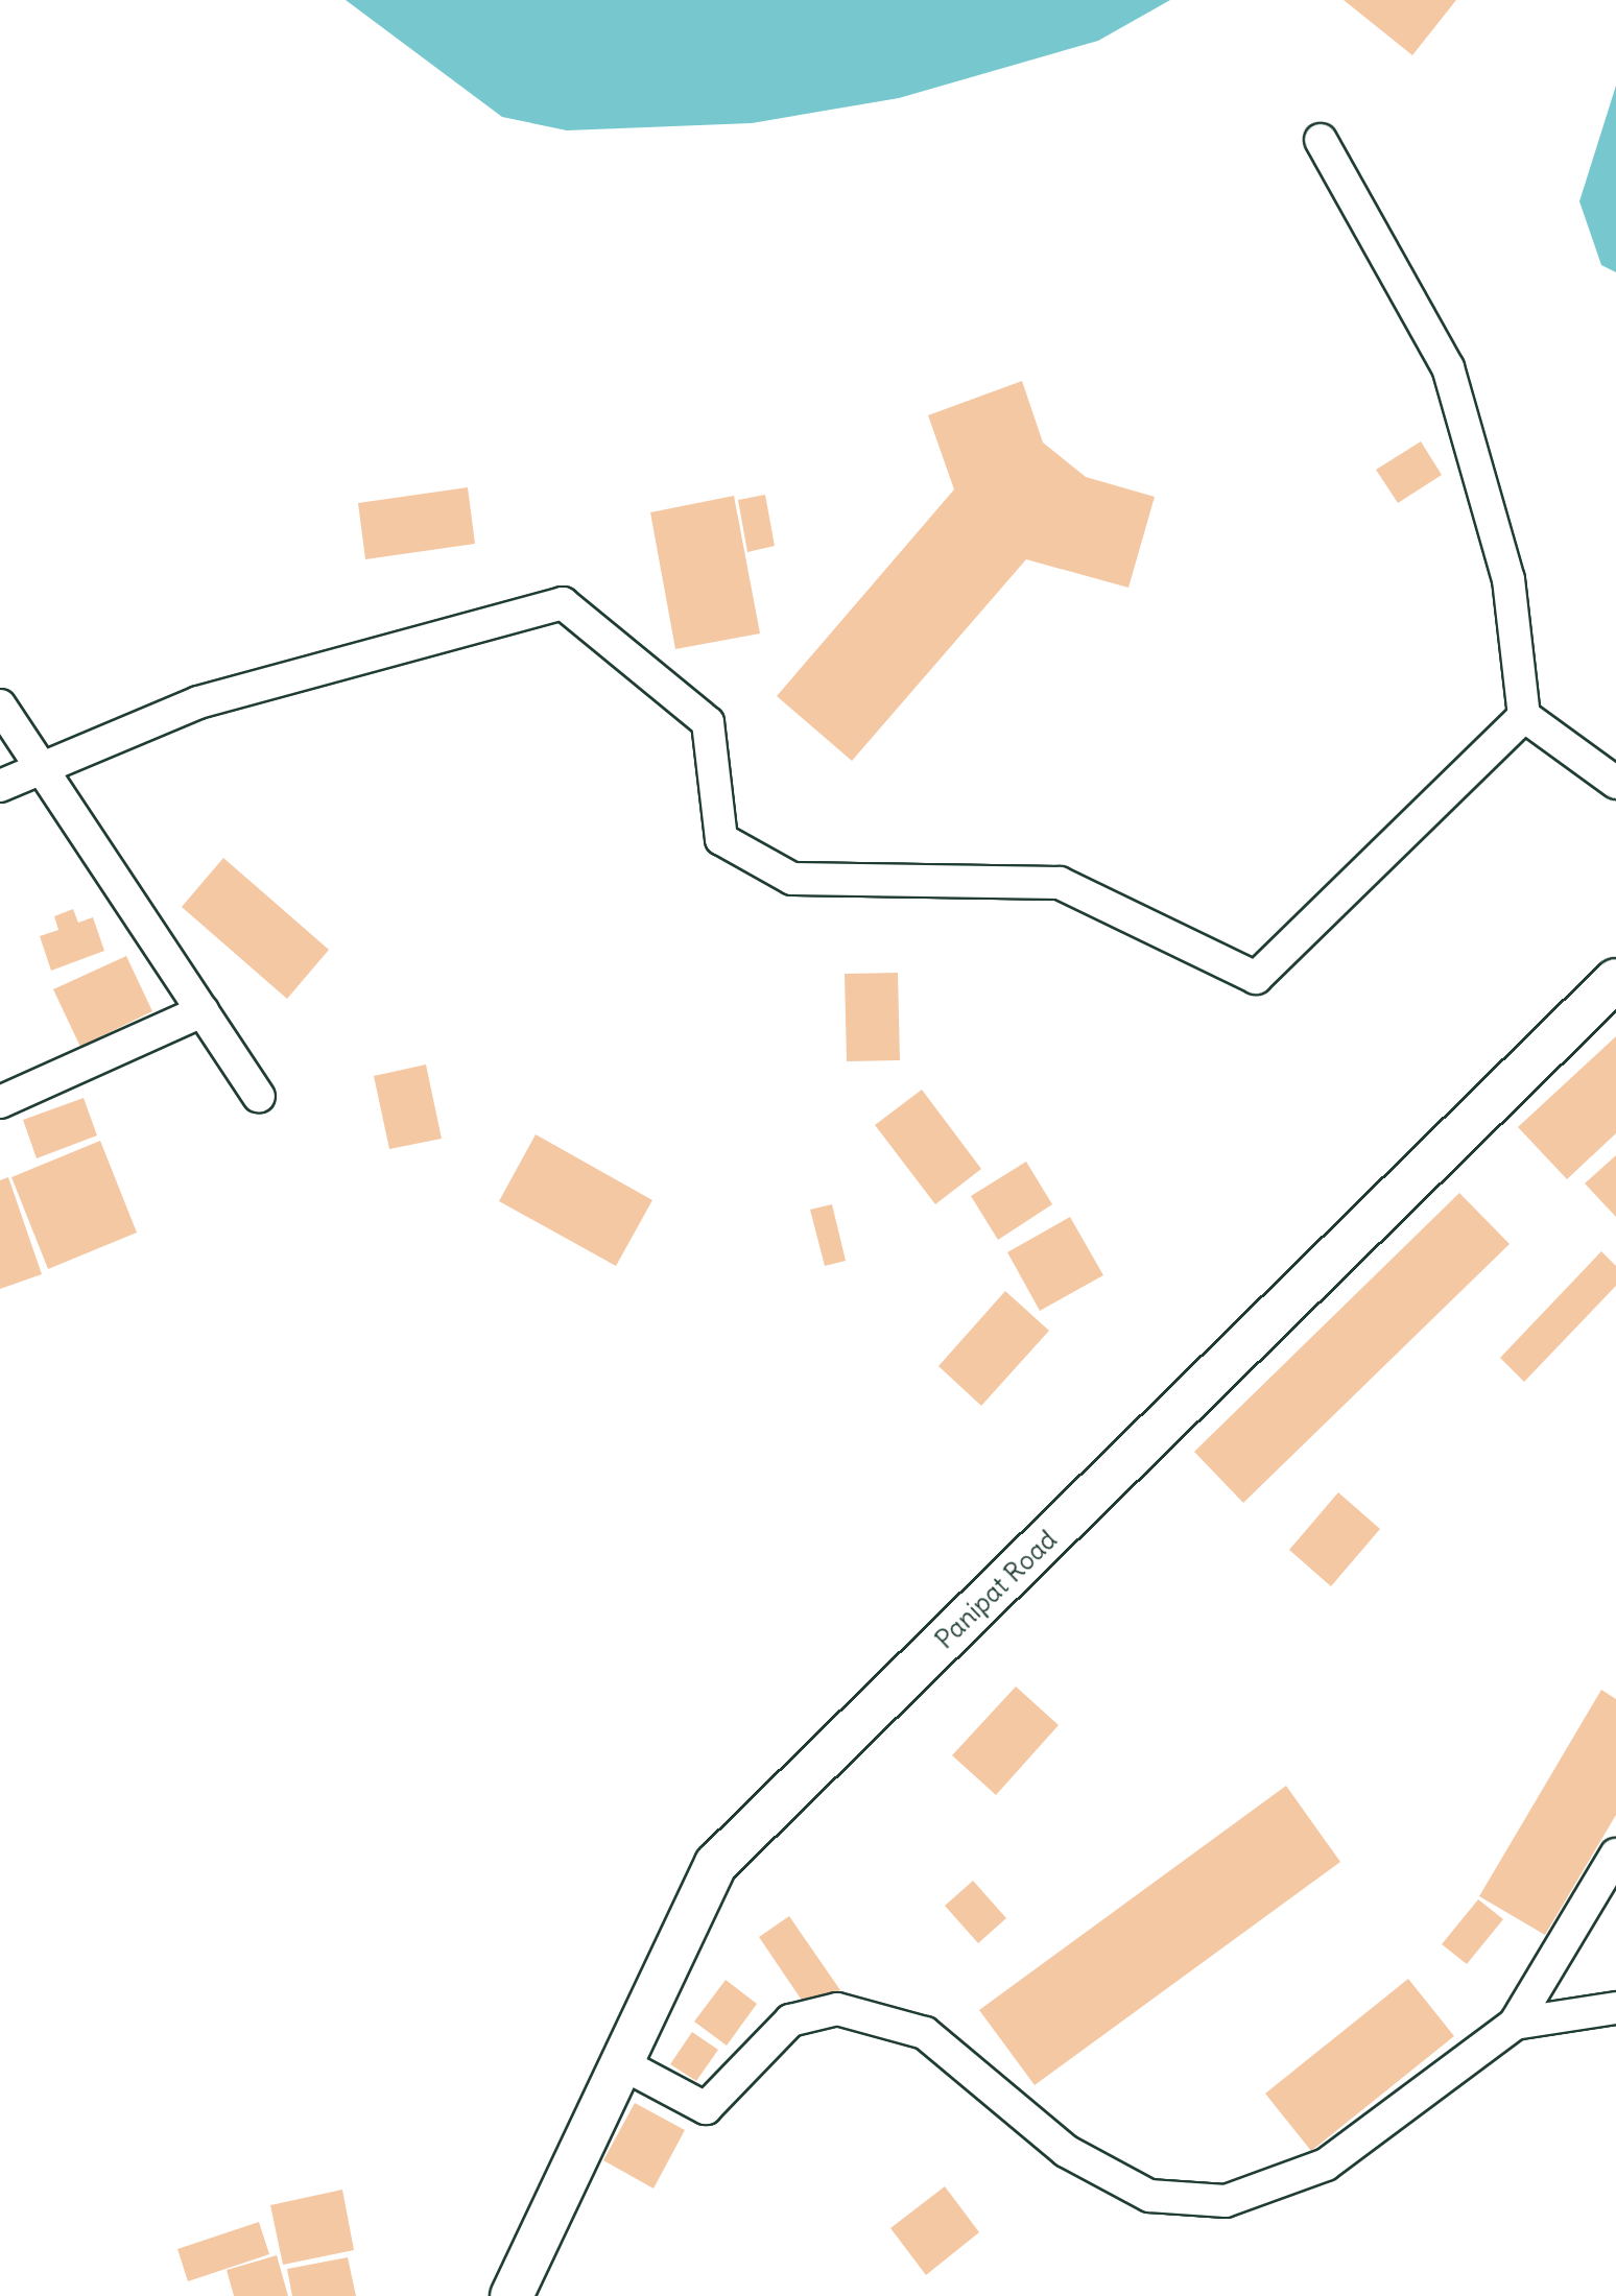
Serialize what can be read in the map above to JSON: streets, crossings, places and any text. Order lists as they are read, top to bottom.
{
  "streets": {
    "street": ["Panipat Road"]
  }
}
